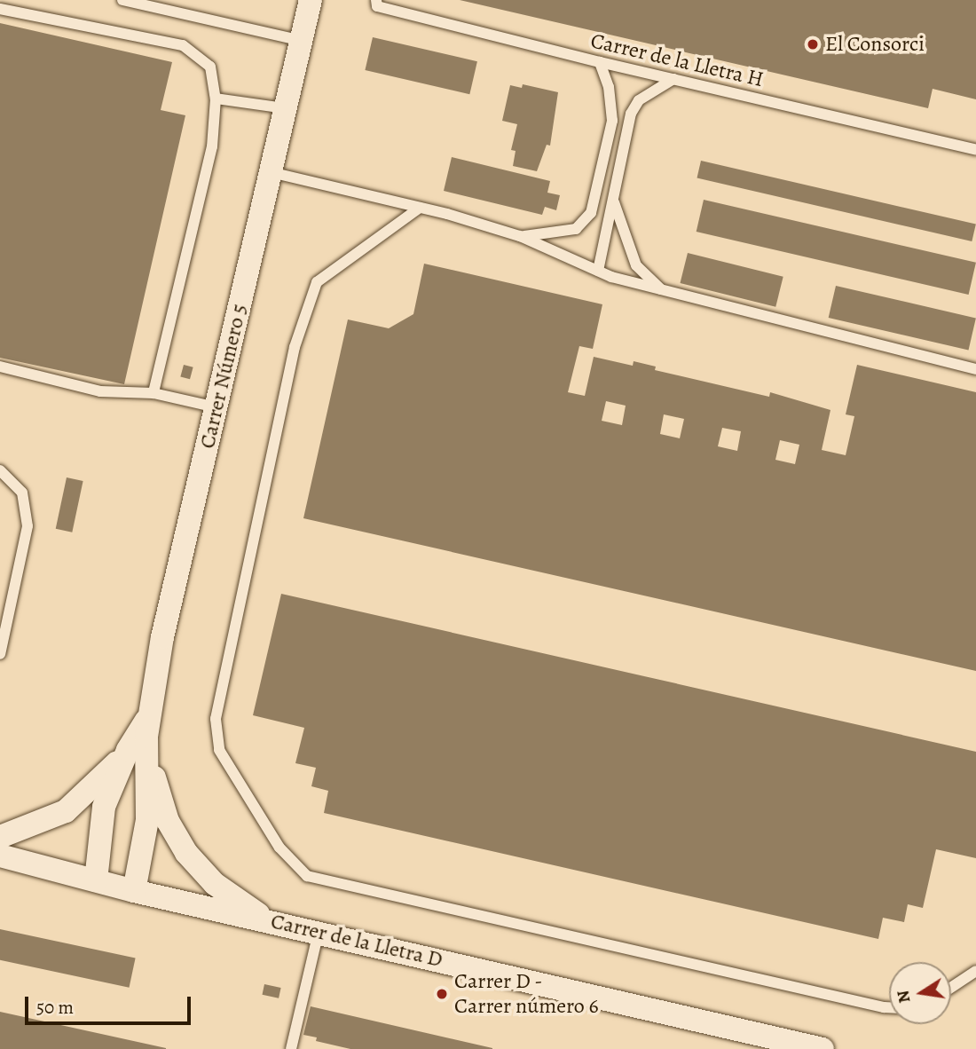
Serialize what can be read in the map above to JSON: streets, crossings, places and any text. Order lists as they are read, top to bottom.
{
  "streets": {
    "street": ["Carrer Número 5", "Carrer de la Lletra D"],
    "lane": ["Carrer de la Lletra H"]
  },
  "places": ["El Consorci", "Carrer D - Carrer número 6"],
  "scale_bar": "50 m",
  "north": "left"
}
